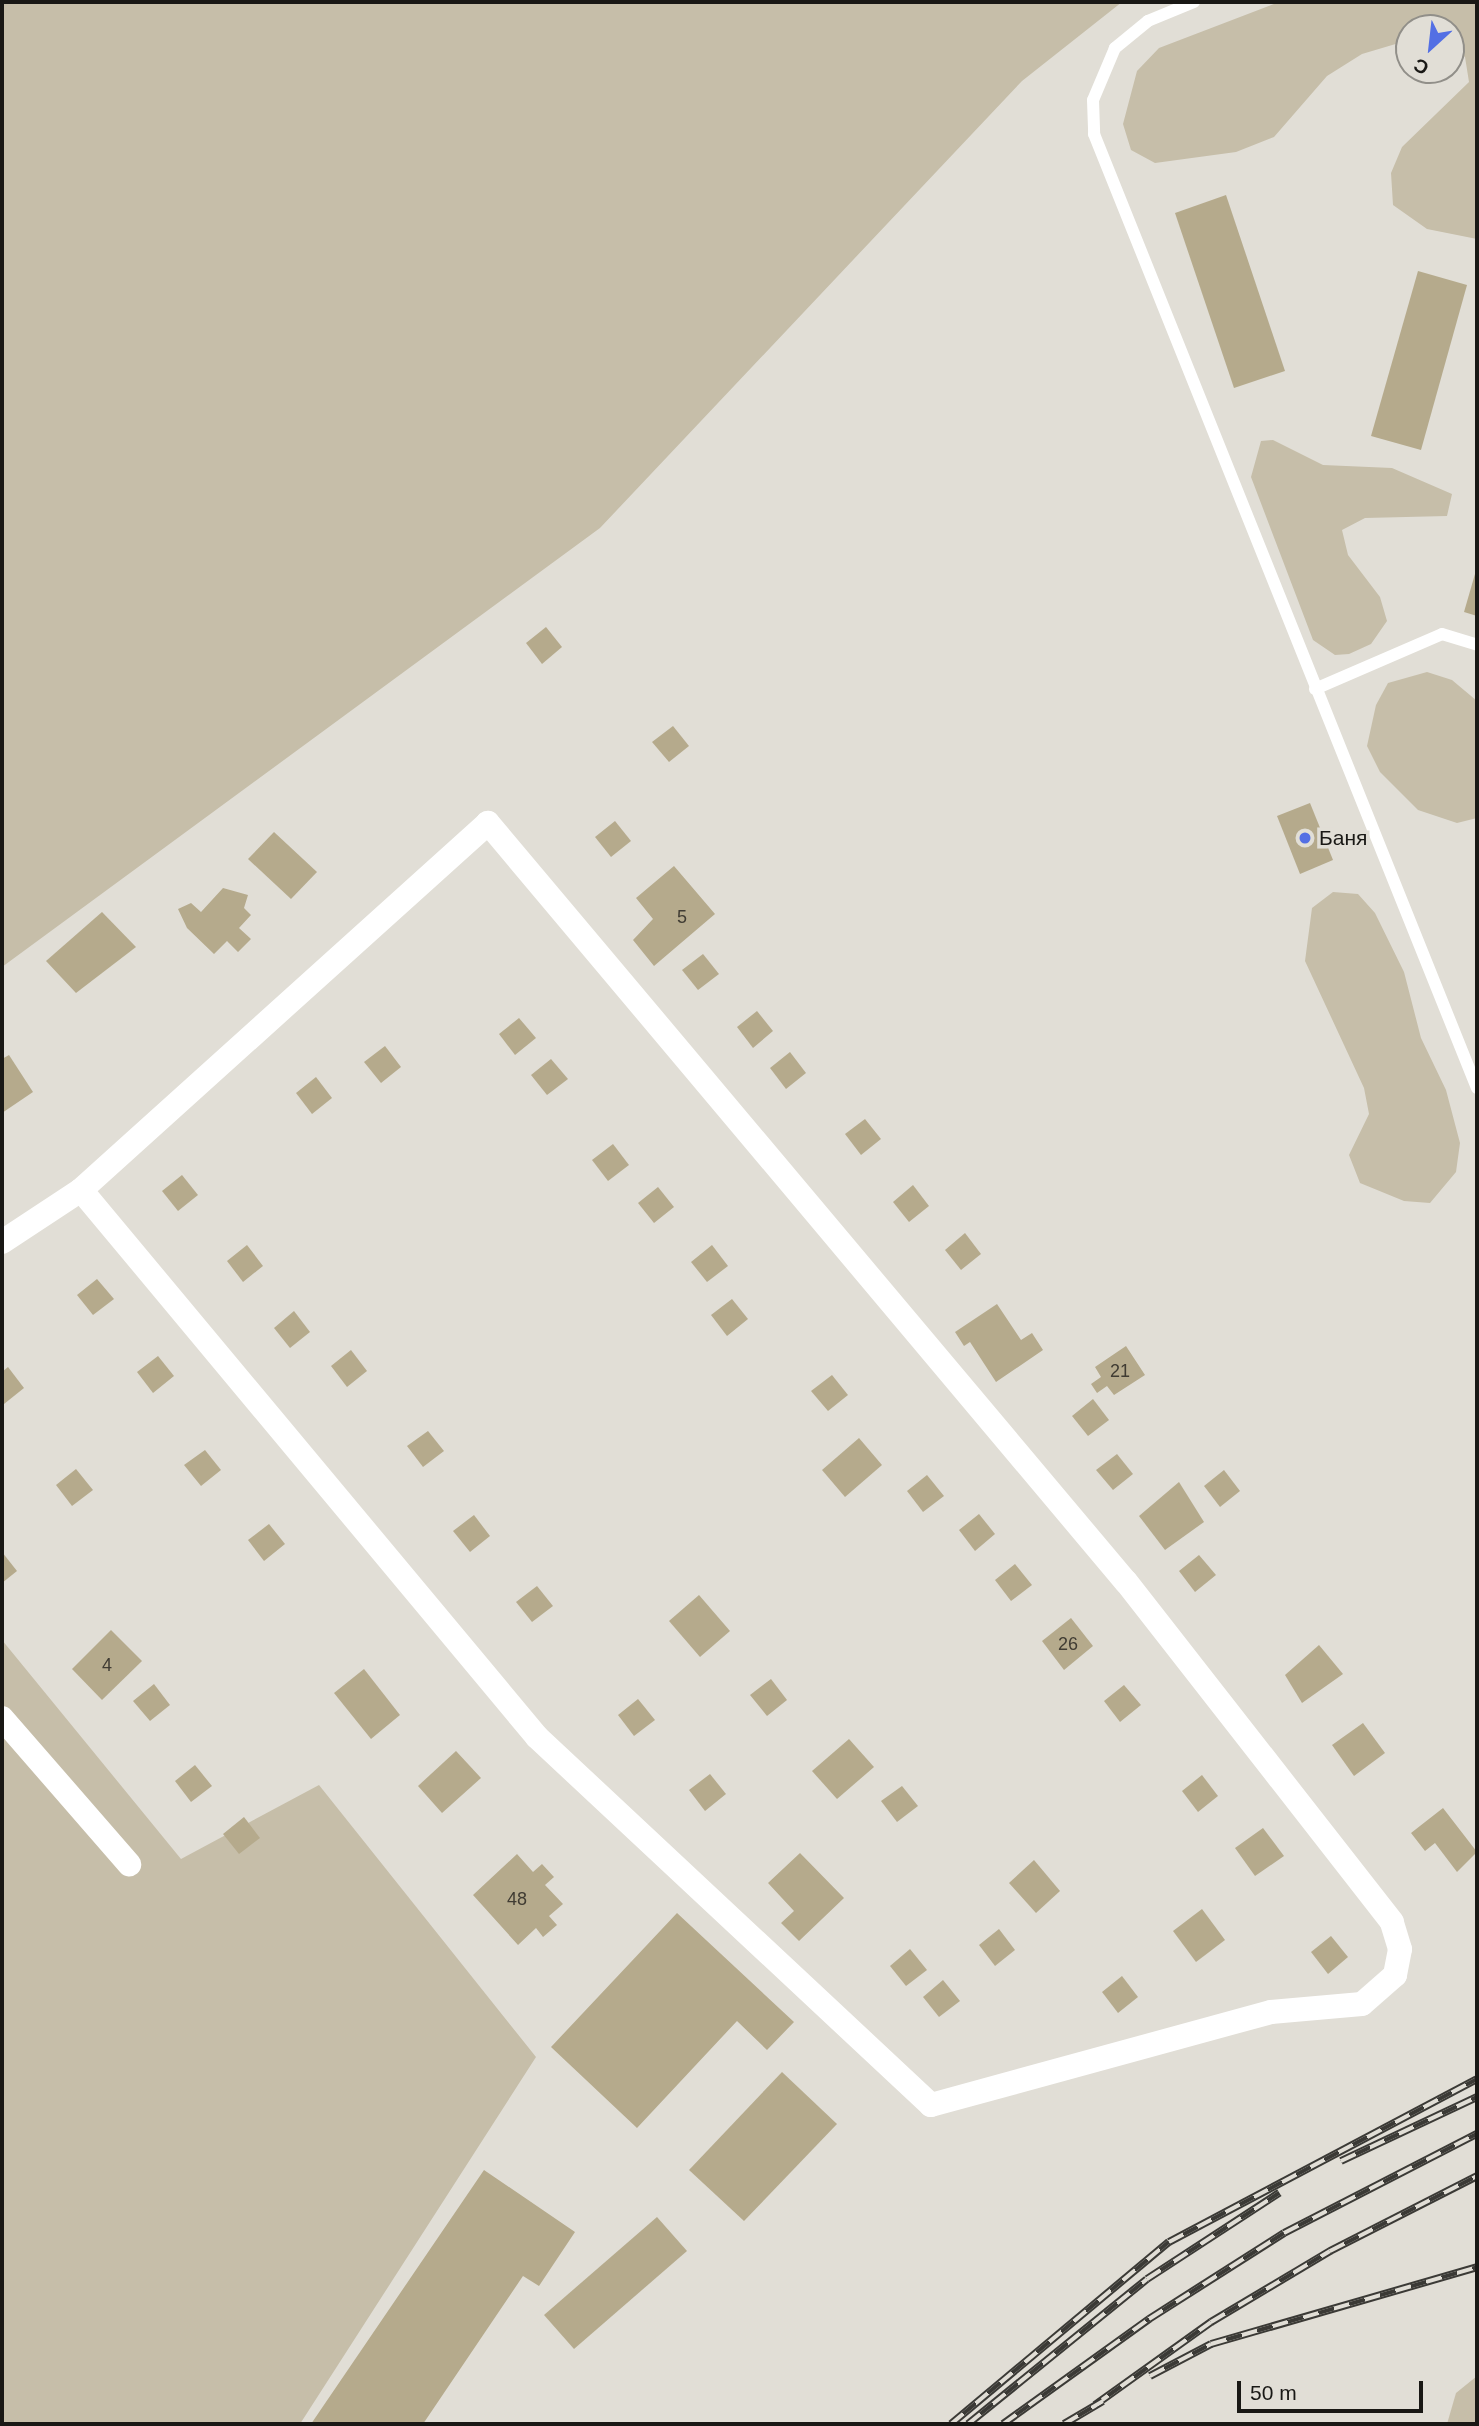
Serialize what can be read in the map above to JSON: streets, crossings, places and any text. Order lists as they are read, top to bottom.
{
  "places": ["Баня"],
  "house_numbers": [
    "5",
    "21",
    "26",
    "4",
    "48"
  ],
  "scale_bar": "50 m",
  "north": "bottom left"
}
